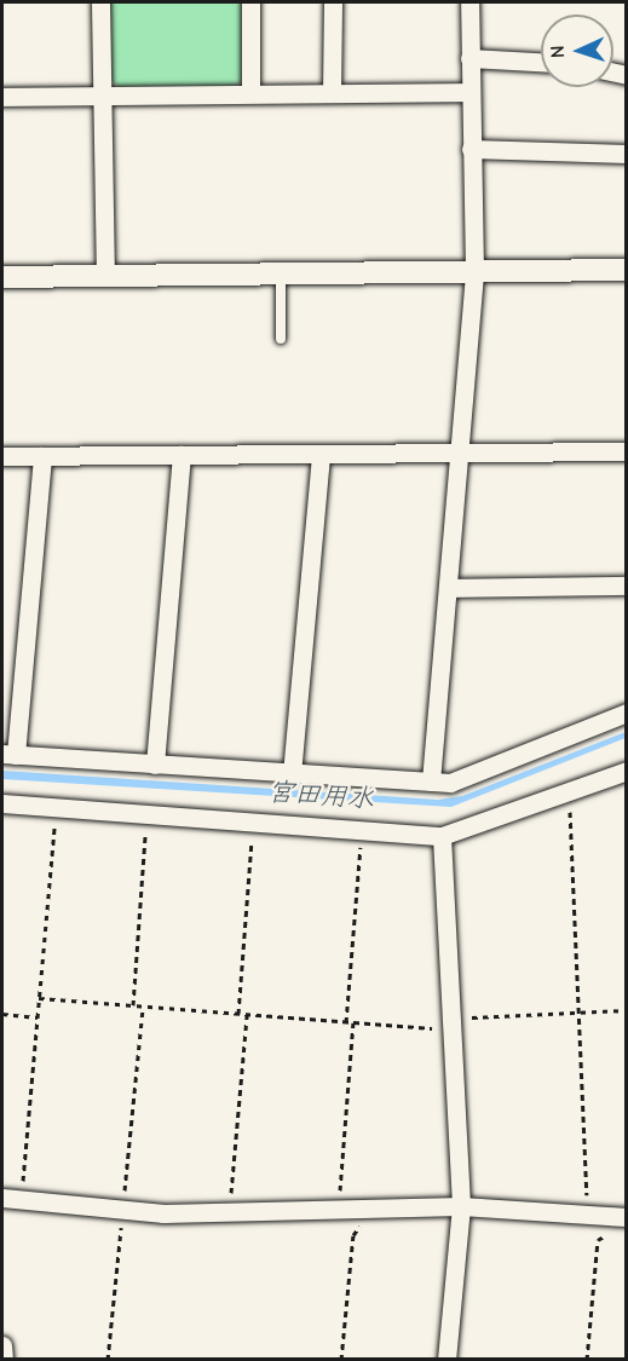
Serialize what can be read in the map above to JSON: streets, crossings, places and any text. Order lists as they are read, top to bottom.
{
  "water": ["宮田用水"],
  "north": "left"
}
